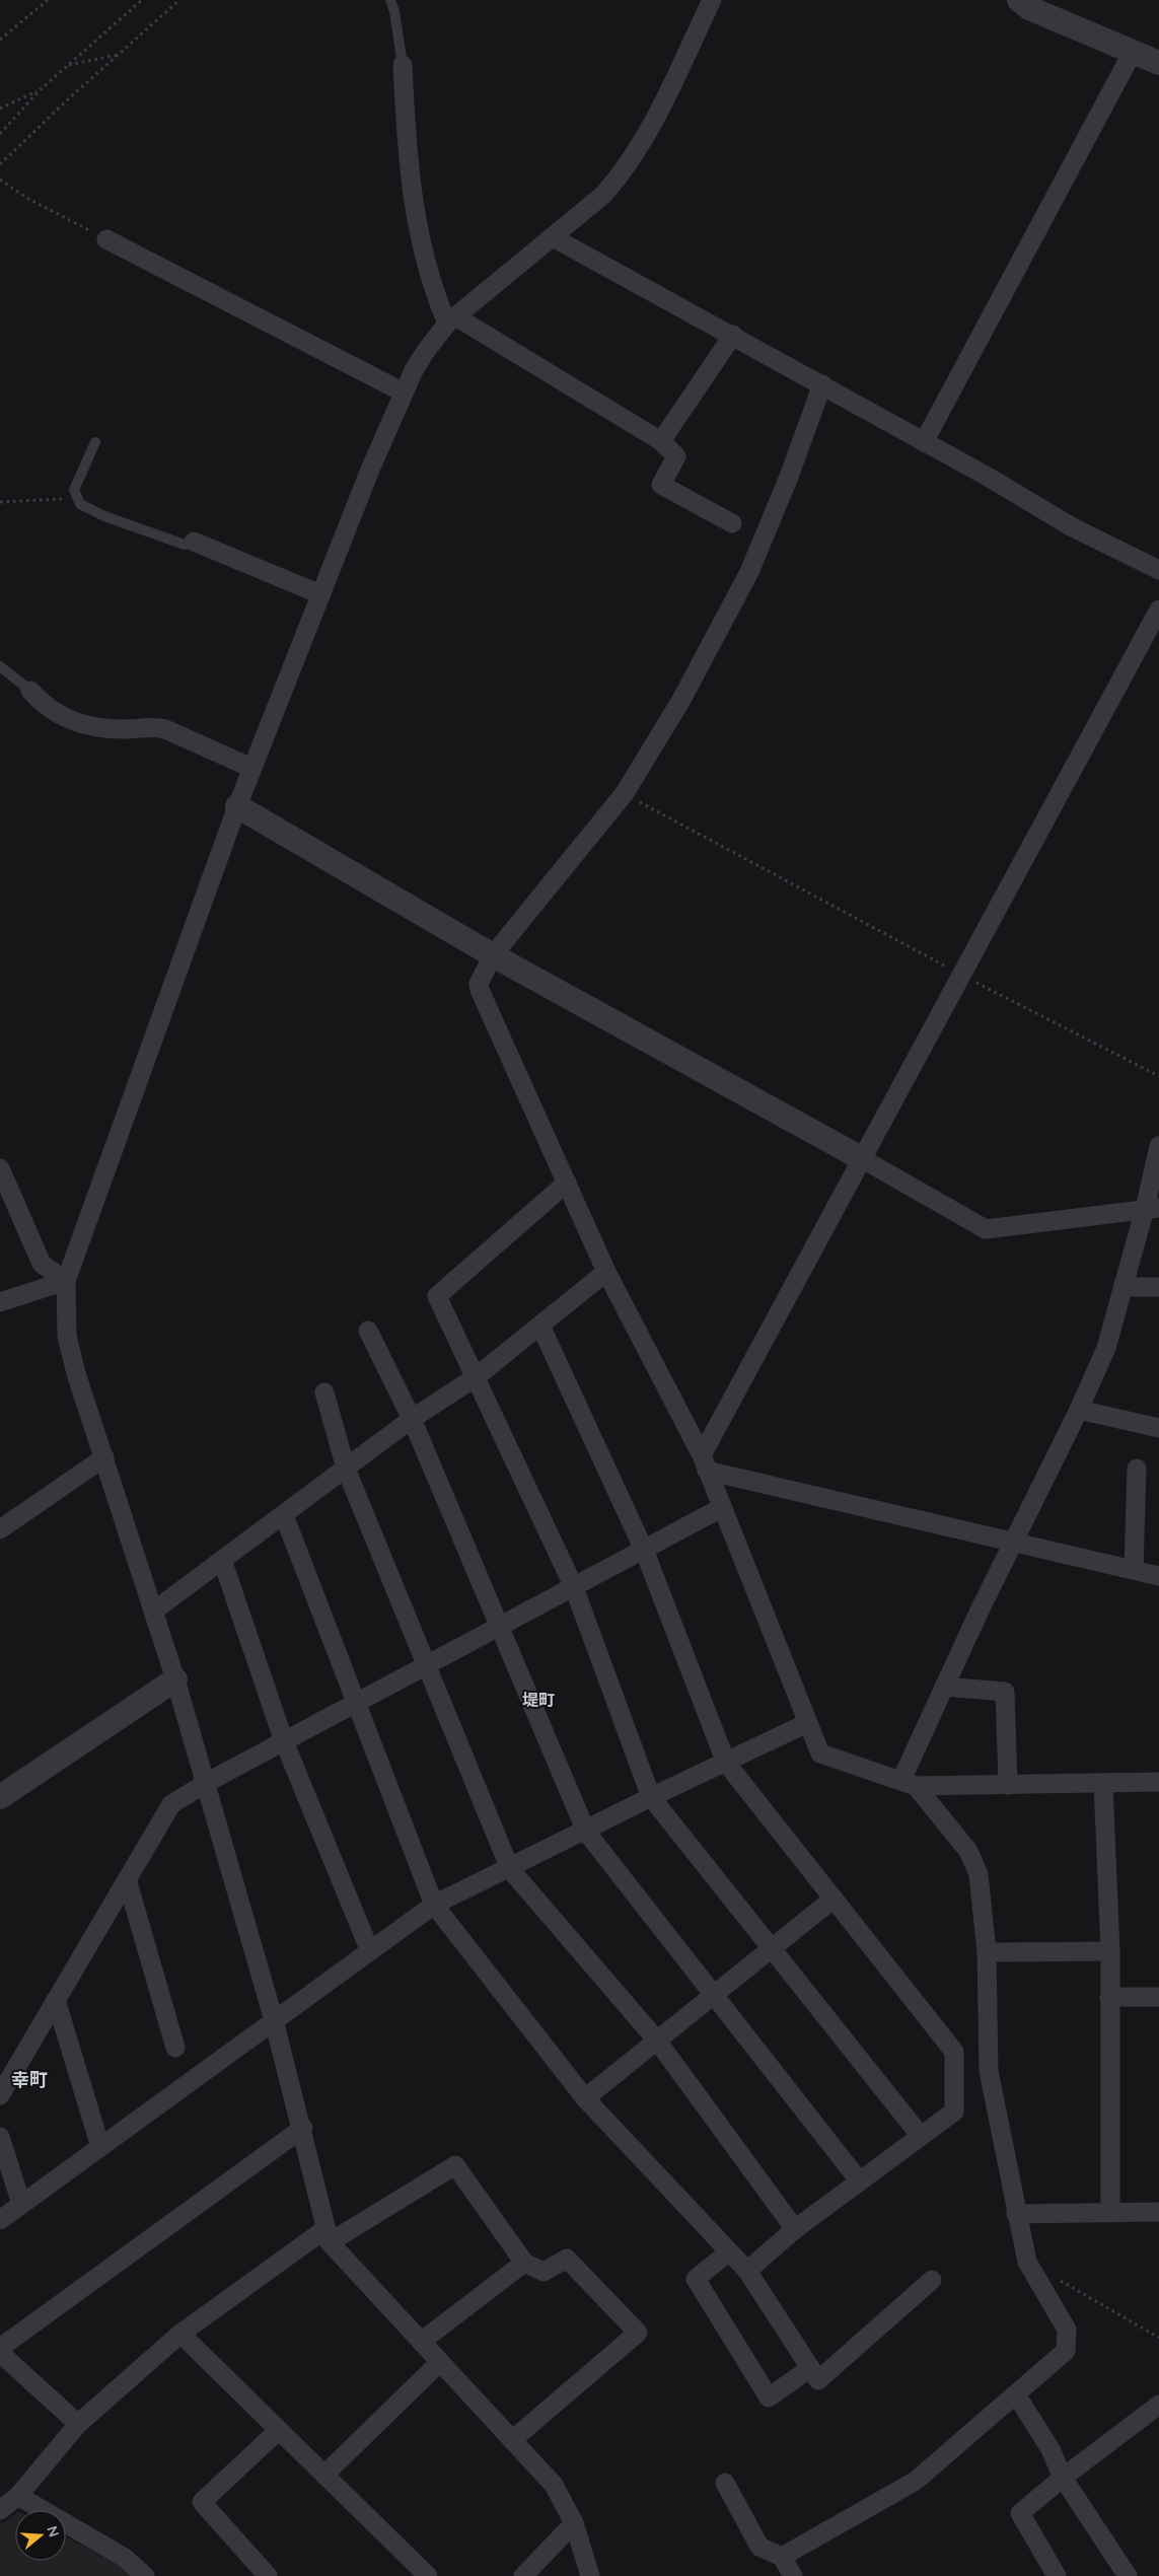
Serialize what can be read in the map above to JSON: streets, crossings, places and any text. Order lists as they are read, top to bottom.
{
  "districts": ["堤町", "幸町"],
  "north": "right"
}
